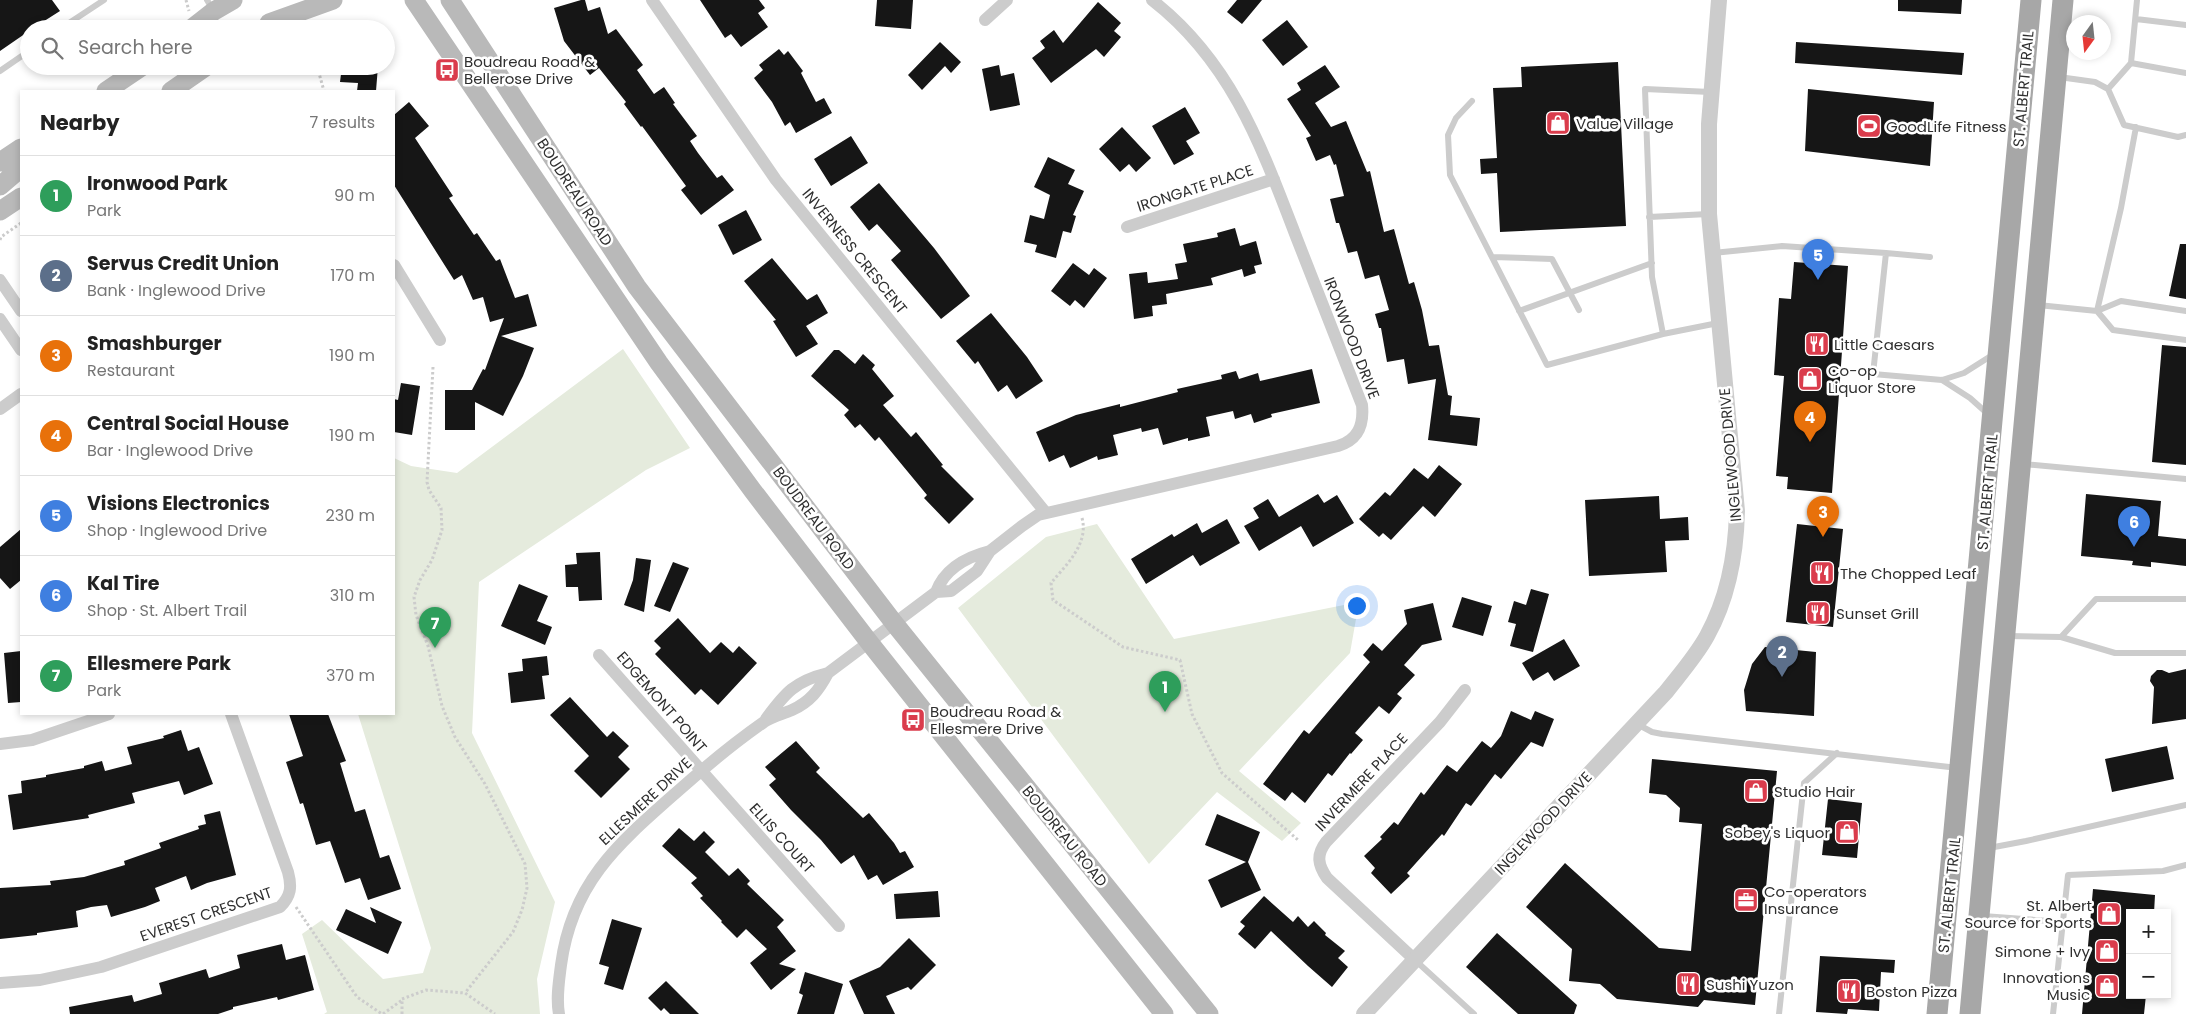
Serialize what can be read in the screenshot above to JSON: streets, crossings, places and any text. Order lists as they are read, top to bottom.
{
  "streets": {
    "main road": ["ST. ALBERT TRAIL", "BOUDREAU ROAD"],
    "street": [
      "IRONGATE PLACE",
      "INVERNESS CRESCENT",
      "IRONWOOD DRIVE",
      "INGLEWOOD DRIVE",
      "EDGEMONT POINT",
      "INVERMERE PLACE",
      "ELLESMERE DRIVE",
      "ELLIS COURT",
      "EVEREST CRESCENT"
    ]
  },
  "crossings": [
    ["IRONGATE PLACE", "IRONWOOD DRIVE"],
    ["BOUDREAU ROAD", "IRONWOOD DRIVE"],
    ["BOUDREAU ROAD", "ELLESMERE DRIVE"],
    ["INVERNESS CRESCENT", "IRONWOOD DRIVE"],
    ["IRONWOOD DRIVE", "ELLESMERE DRIVE"],
    ["INGLEWOOD DRIVE", "INVERMERE PLACE"],
    ["EDGEMONT POINT", "ELLESMERE DRIVE"],
    ["EDGEMONT POINT", "ELLIS COURT"],
    ["ELLESMERE DRIVE", "ELLIS COURT"]
  ],
  "places": {
    "bus stop": ["Boudreau Road & Bellerose Drive", "Boudreau Road & Ellesmere Drive"],
    "shop": [
      "Value Village",
      "Co-op Liquor Store",
      "Studio Hair",
      "Sobey's Liquor",
      "St. Albert Source for Sports",
      "Simone + Ivy",
      "Innovations Music"
    ],
    "sports": ["GoodLife Fitness"],
    "restaurant": [
      "Little Caesars",
      "The Chopped Leaf",
      "Sunset Grill",
      "Sushi Yuzon",
      "Boston Pizza"
    ],
    "office": ["Co-operators Insurance"]
  },
  "north": "bottom",
  "page": {
    "search": "Search here",
    "heading": ["Nearby", "7 results"],
    "list": [
      {
        "mark": "1",
        "name": "Ironwood Park",
        "note": "Park",
        "value": "90 m"
      },
      {
        "mark": "2",
        "name": "Servus Credit Union",
        "note": "Bank · Inglewood Drive",
        "value": "170 m"
      },
      {
        "mark": "3",
        "name": "Smashburger",
        "note": "Restaurant",
        "value": "190 m"
      },
      {
        "mark": "4",
        "name": "Central Social House",
        "note": "Bar · Inglewood Drive",
        "value": "190 m"
      },
      {
        "mark": "5",
        "name": "Visions Electronics",
        "note": "Shop · Inglewood Drive",
        "value": "230 m"
      },
      {
        "mark": "6",
        "name": "Kal Tire",
        "note": "Shop · St. Albert Trail",
        "value": "310 m"
      },
      {
        "mark": "7",
        "name": "Ellesmere Park",
        "note": "Park",
        "value": "370 m"
      }
    ],
    "pins": [
      "5",
      "4",
      "3",
      "6",
      "7",
      "2",
      "1"
    ],
    "map_buttons": ["+", "−"]
  }
}
